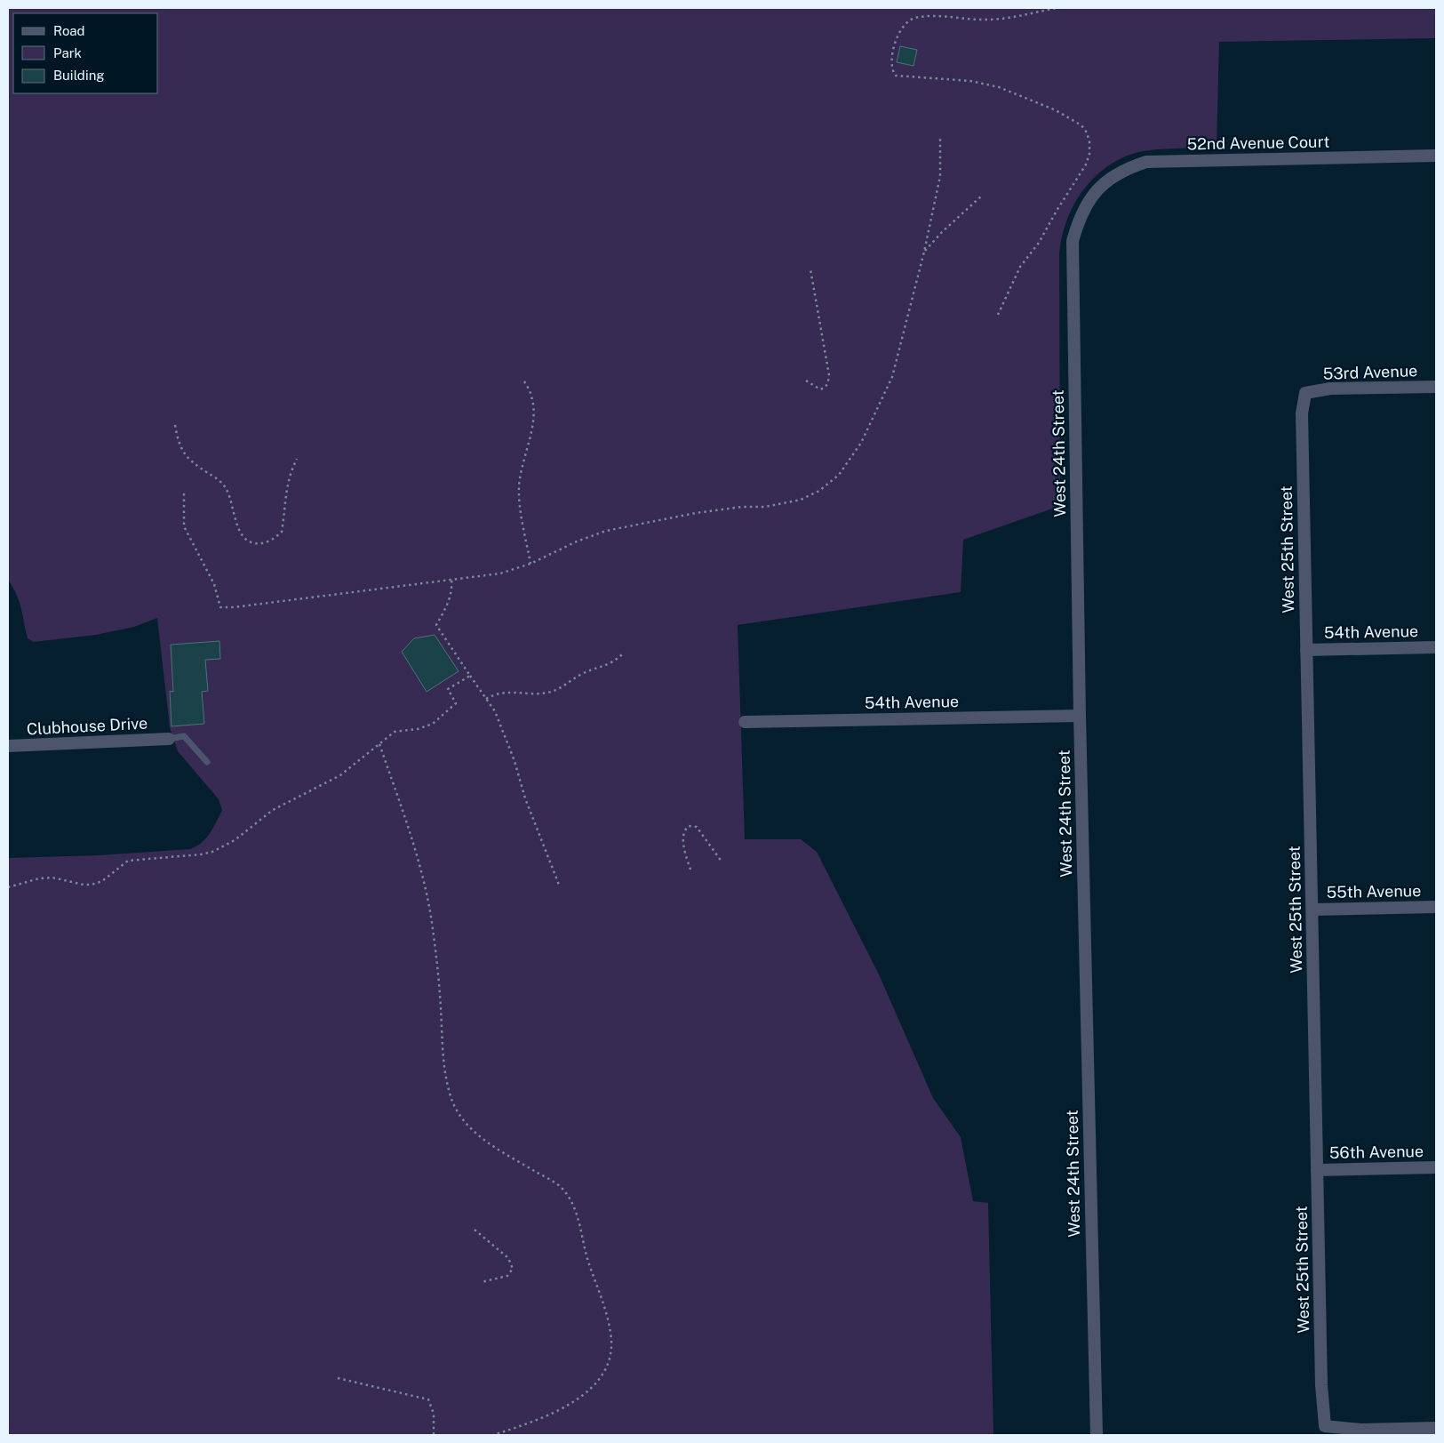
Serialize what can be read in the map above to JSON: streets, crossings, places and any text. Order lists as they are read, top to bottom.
{
  "streets": {
    "street": [
      "52nd Avenue Court",
      "53rd Avenue",
      "West 24th Street",
      "West 25th Street",
      "54th Avenue",
      "Clubhouse Drive",
      "55th Avenue",
      "56th Avenue"
    ]
  },
  "crossings": [
    ["52nd Avenue Court", "West 24th Street"],
    ["53rd Avenue", "West 25th Street"],
    ["West 24th Street", "54th Avenue"],
    ["West 25th Street", "54th Avenue"],
    ["West 25th Street", "55th Avenue"],
    ["West 25th Street", "56th Avenue"]
  ],
  "legend": ["Road", "Park", "Building"]
}
